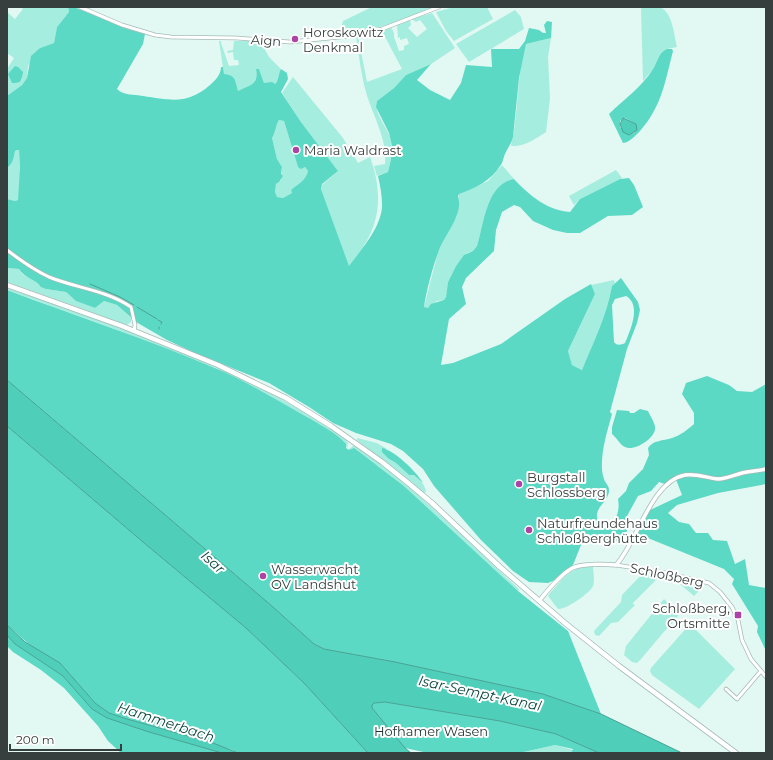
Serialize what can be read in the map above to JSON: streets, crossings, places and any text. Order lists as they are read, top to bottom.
{
  "streets": {
    "street": ["Aign", "Schloßberg"]
  },
  "water": ["Isar", "Isar-Sempt-Kanal", "Hammerbach"],
  "parks": ["Hofhamer Wasen"],
  "places": {
    "other": [
      "Horoskowitz Denkmal",
      "Maria Waldrast",
      "Burgstall Schlossberg",
      "Naturfreundehaus Schloßberghütte",
      "Wasserwacht OV Landshut"
    ],
    "transit": ["Schloßberg, Ortsmitte"]
  },
  "scale_bar": "200 m"
}
